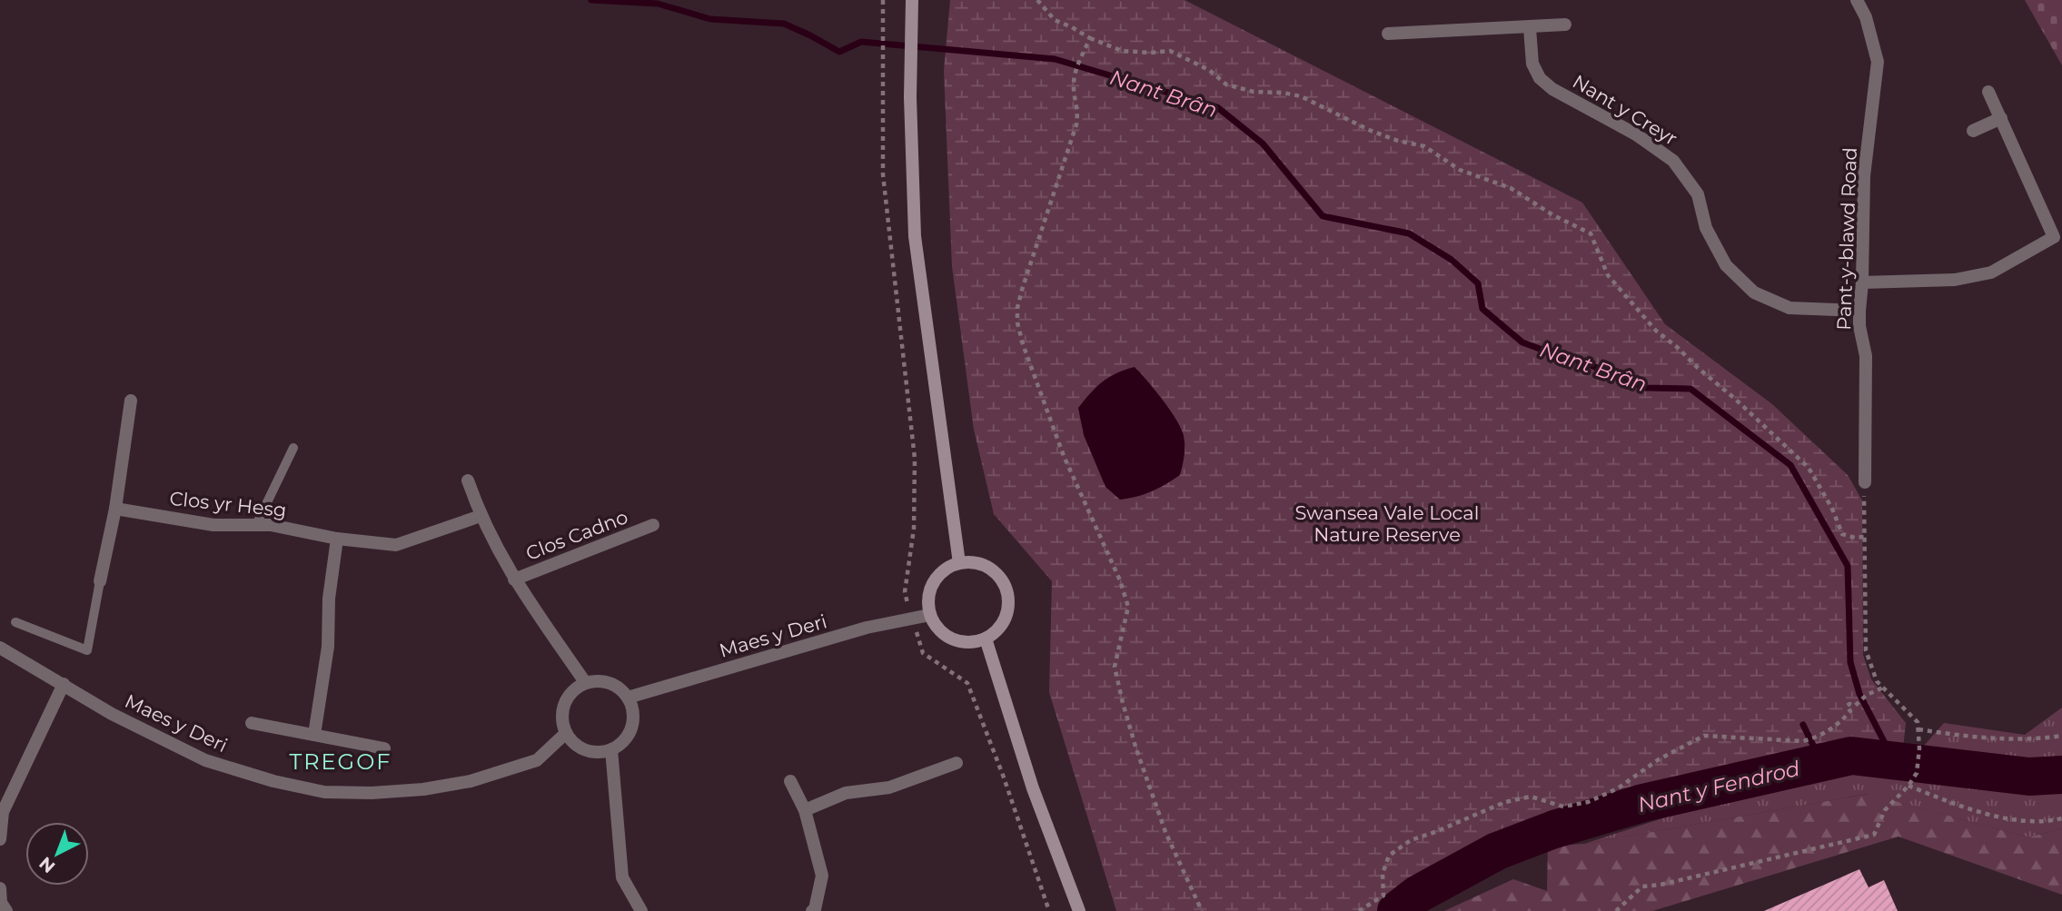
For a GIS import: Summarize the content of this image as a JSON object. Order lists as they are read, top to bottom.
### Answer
{
  "streets": {
    "street": [
      "Nant y Creyr",
      "Pant-y-blawd Road",
      "Clos yr Hesg",
      "Clos Cadno",
      "Maes y Deri"
    ]
  },
  "crossings": [
    ["Nant y Creyr", "Pant-y-blawd Road"]
  ],
  "districts": ["TREGOF"],
  "water": ["Nant Brân", "Nant y Fendrod"],
  "parks": ["Swansea Vale Local Nature Reserve"],
  "north": "bottom left"
}
